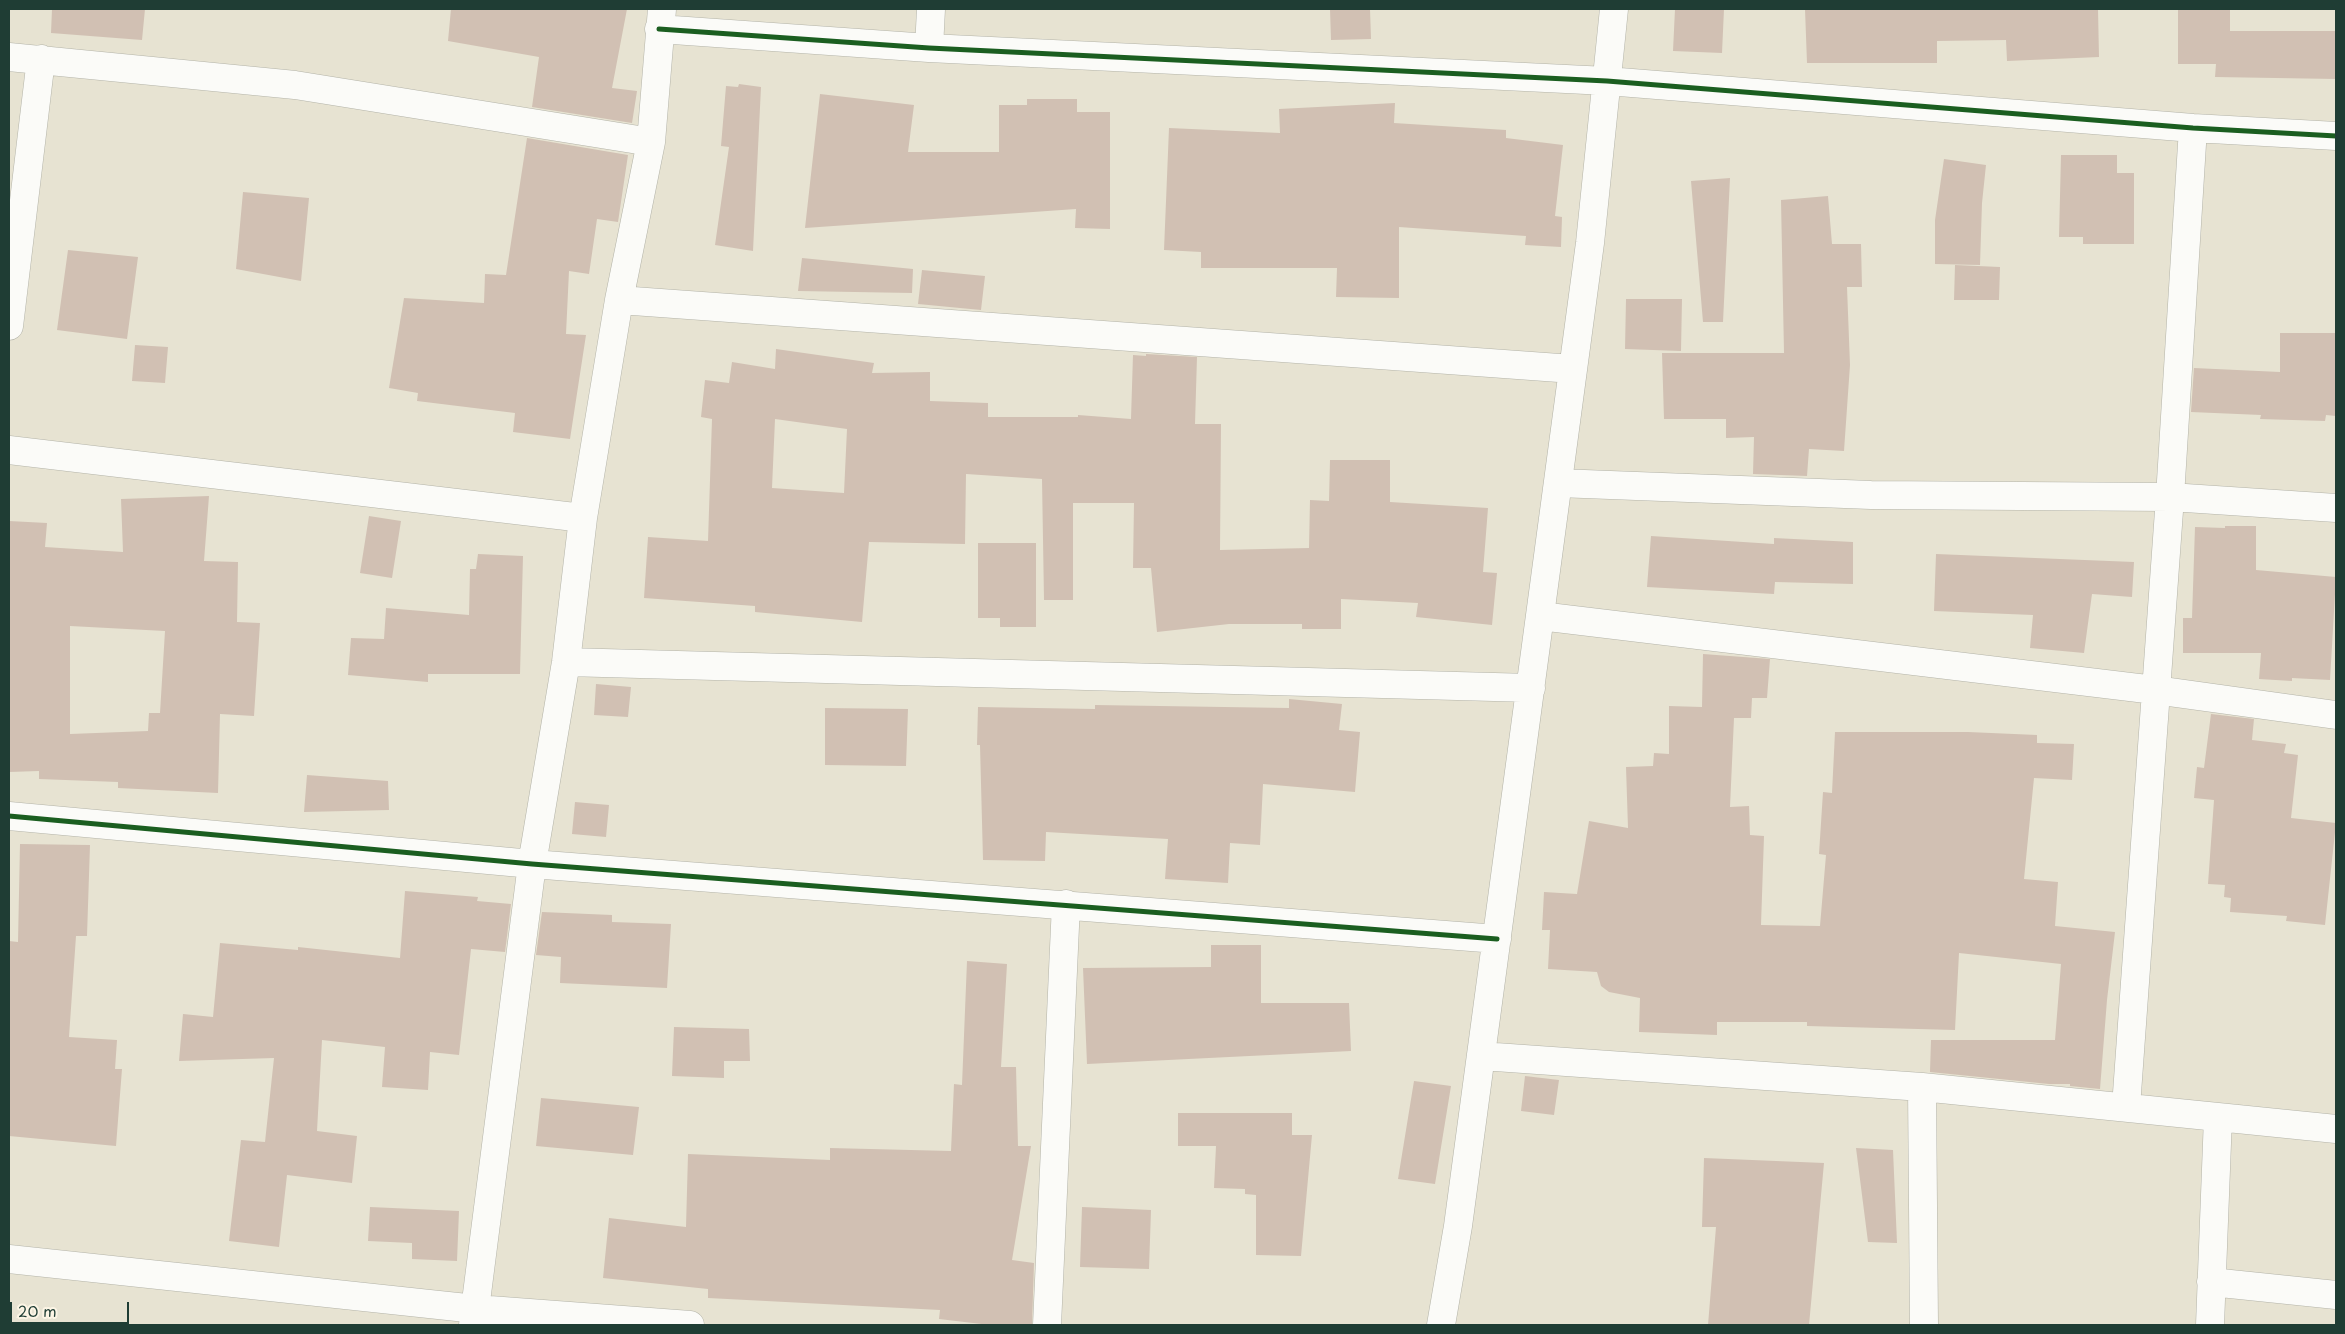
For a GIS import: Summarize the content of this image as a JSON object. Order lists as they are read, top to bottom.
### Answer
{
  "scale_bar": "20 m"
}
